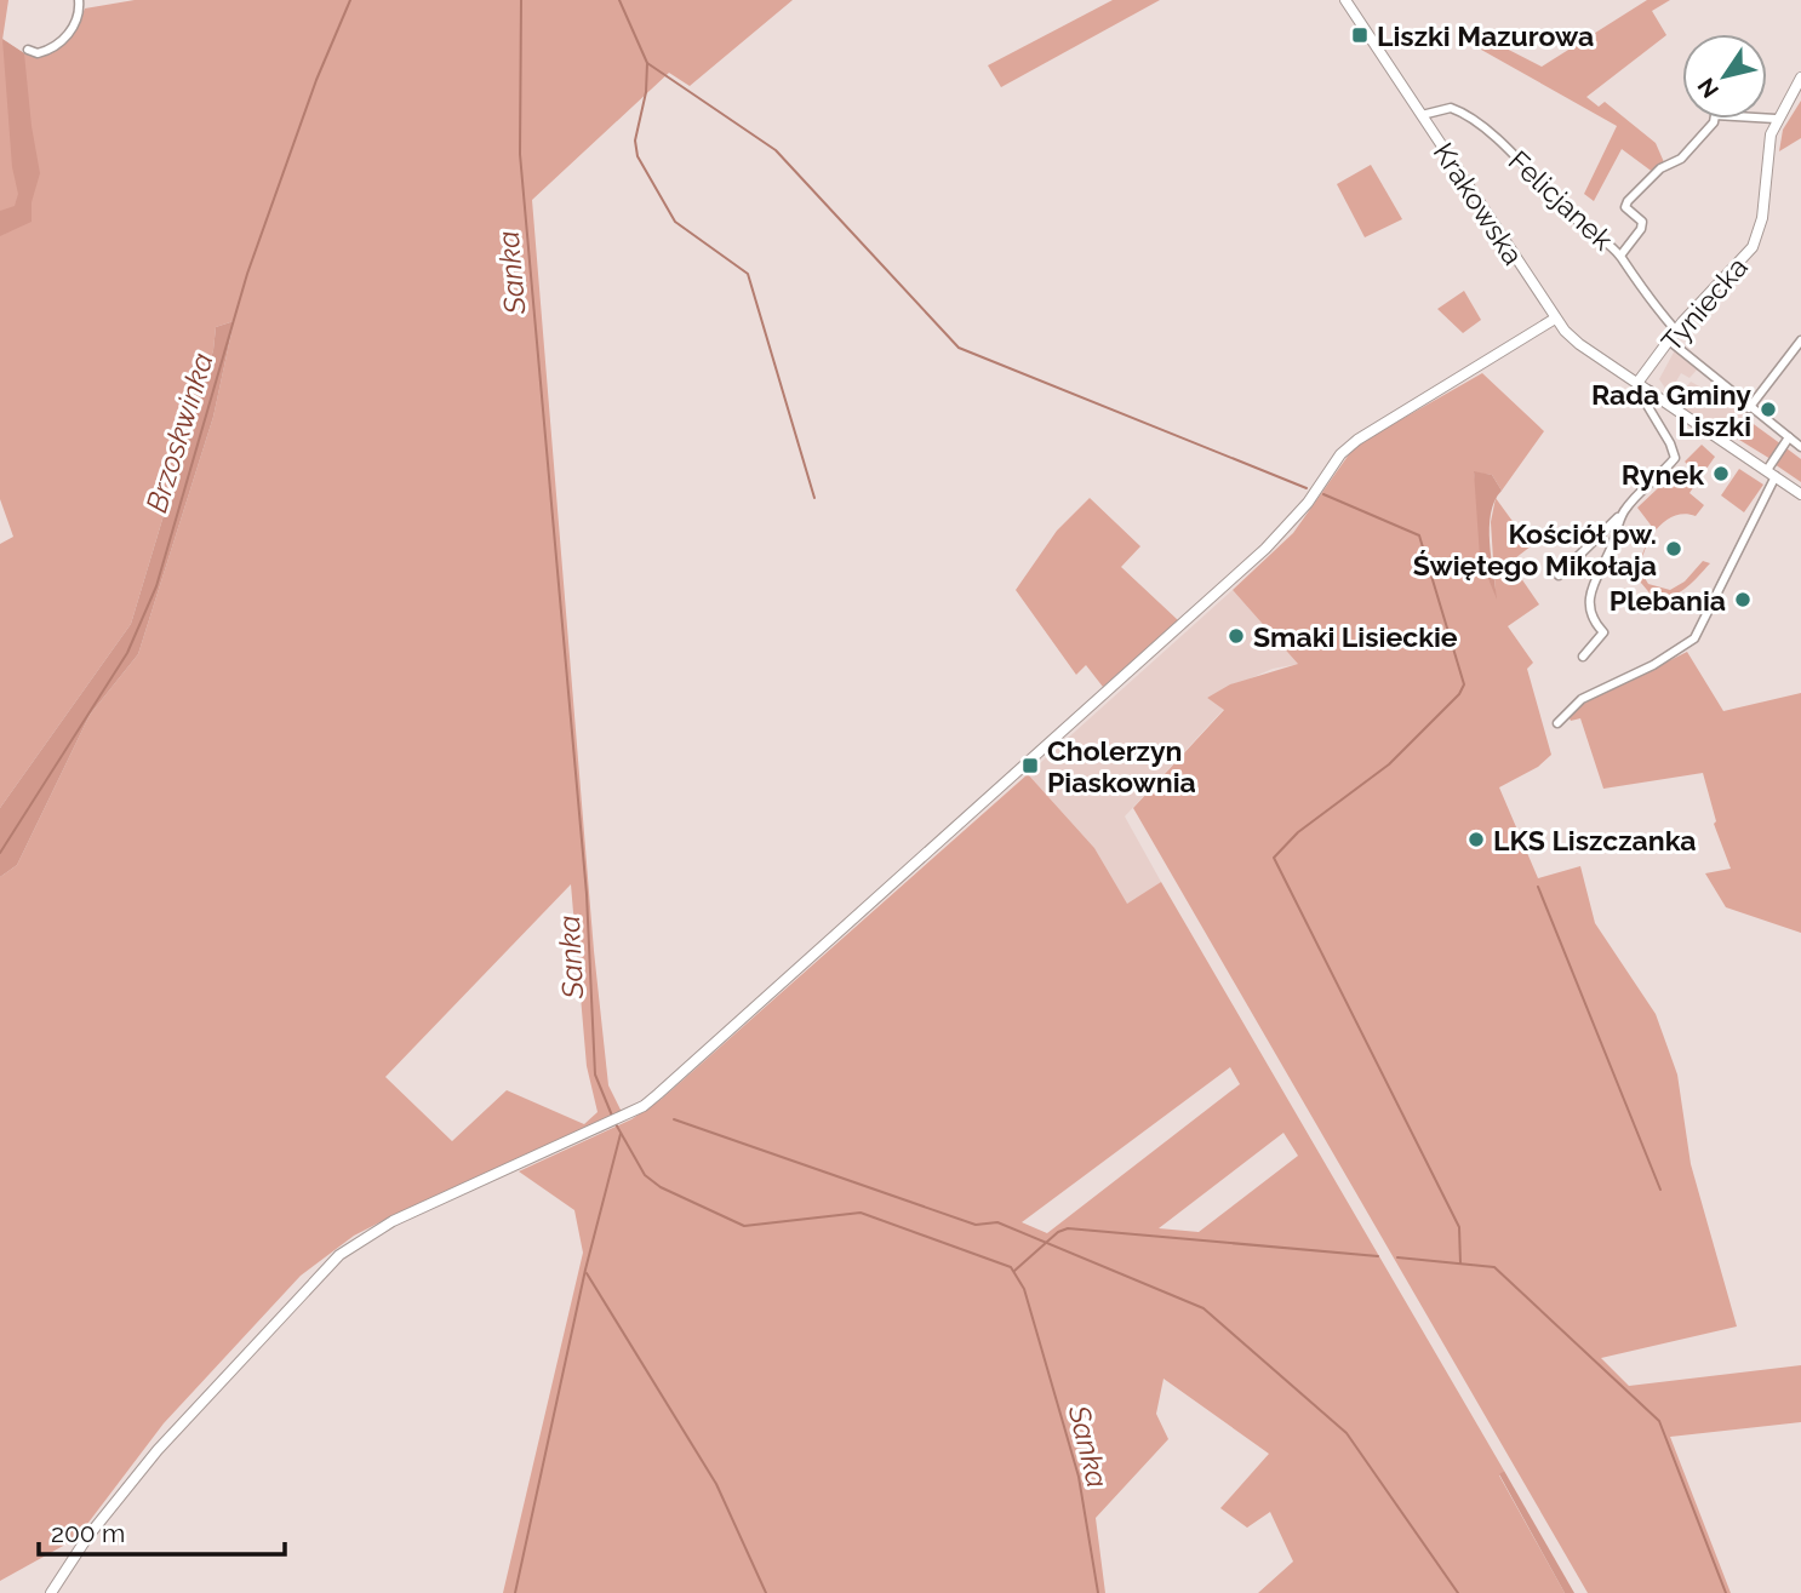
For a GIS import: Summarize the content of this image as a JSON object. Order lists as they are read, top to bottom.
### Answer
{
  "streets": {
    "street": ["Felicjanek", "Krakowska", "Tyniecka"]
  },
  "crossings": [
    ["Felicjanek", "Krakowska"],
    ["Felicjanek", "Tyniecka"],
    ["Krakowska", "Tyniecka"]
  ],
  "water": ["Sanka", "Brzoskwinka"],
  "places": {
    "transit": ["Liszki Mazurowa", "Cholerzyn Piaskownia"],
    "other": [
      "Rada Gminy Liszki",
      "Rynek",
      "Kościół pw. Świętego Mikołaja",
      "Plebania",
      "Smaki Lisieckie",
      "LKS Liszczanka"
    ]
  },
  "scale_bar": "200 m",
  "north": "bottom left"
}
